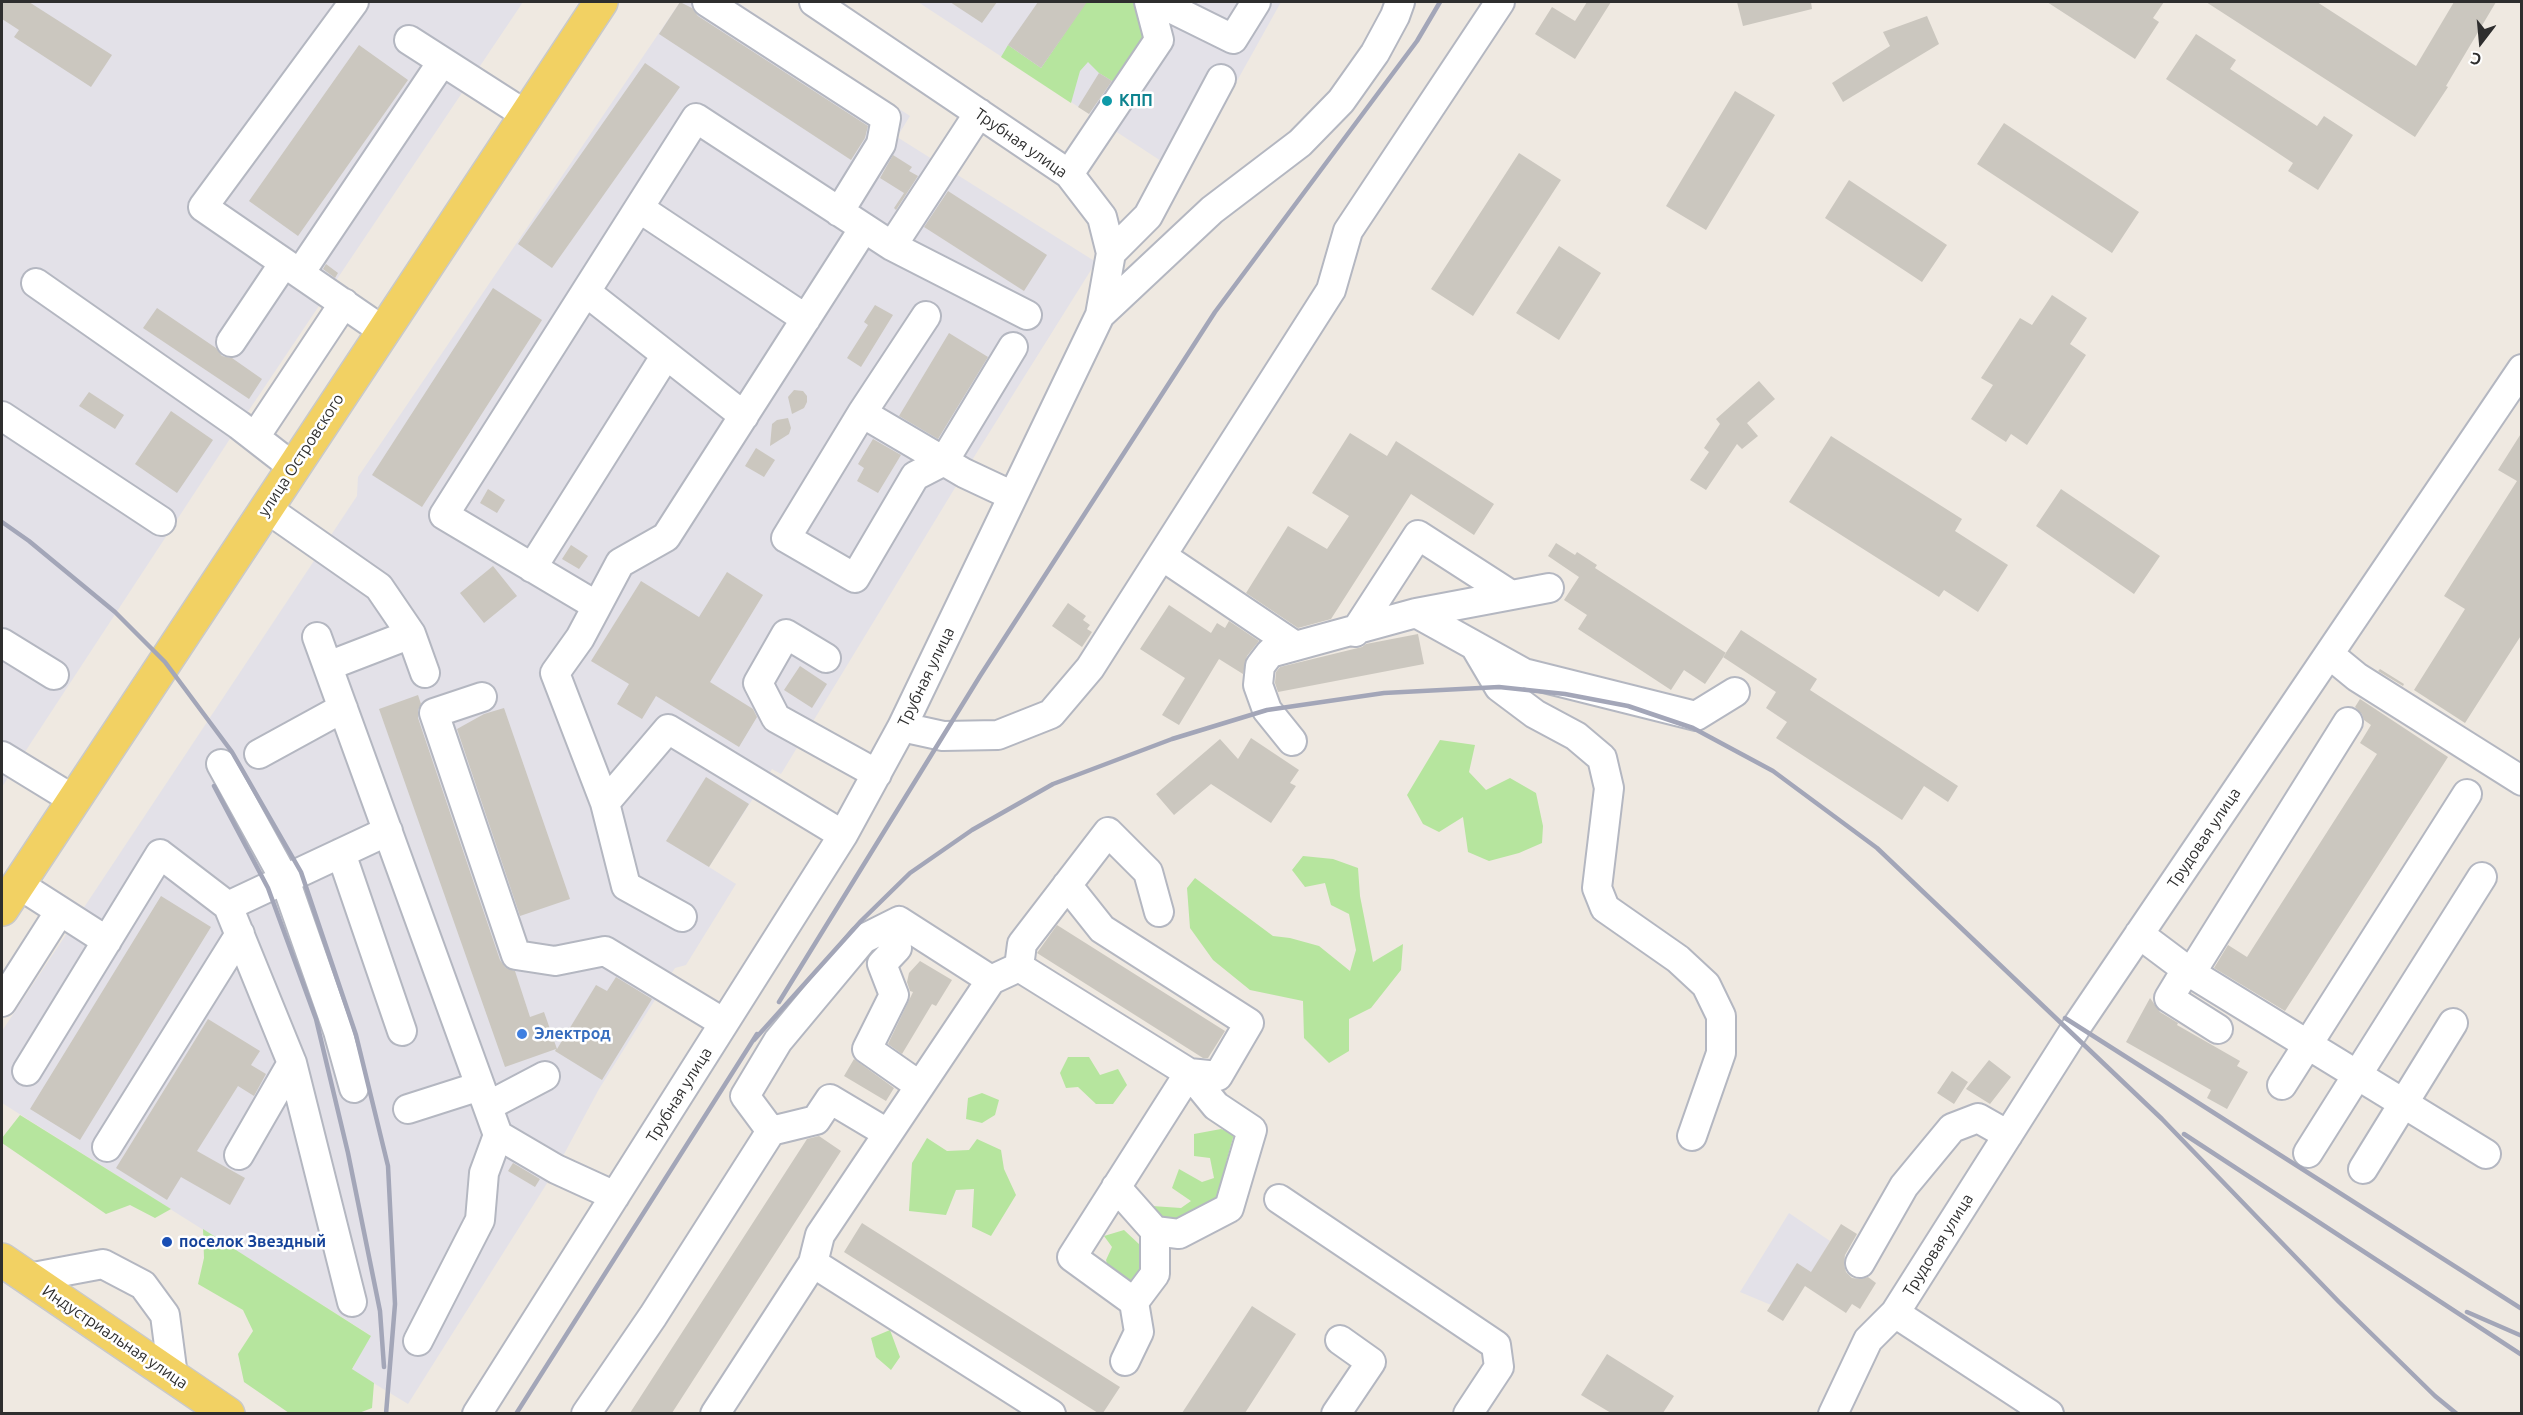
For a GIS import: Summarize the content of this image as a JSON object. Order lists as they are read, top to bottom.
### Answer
{
  "streets": {
    "main road": ["улица Островского", "Индустриальная улица"],
    "street": ["Трубная улица", "Трудовая улица"]
  },
  "places": ["КПП", "Электрод", "поселок Звездный"],
  "north": "bottom"
}
